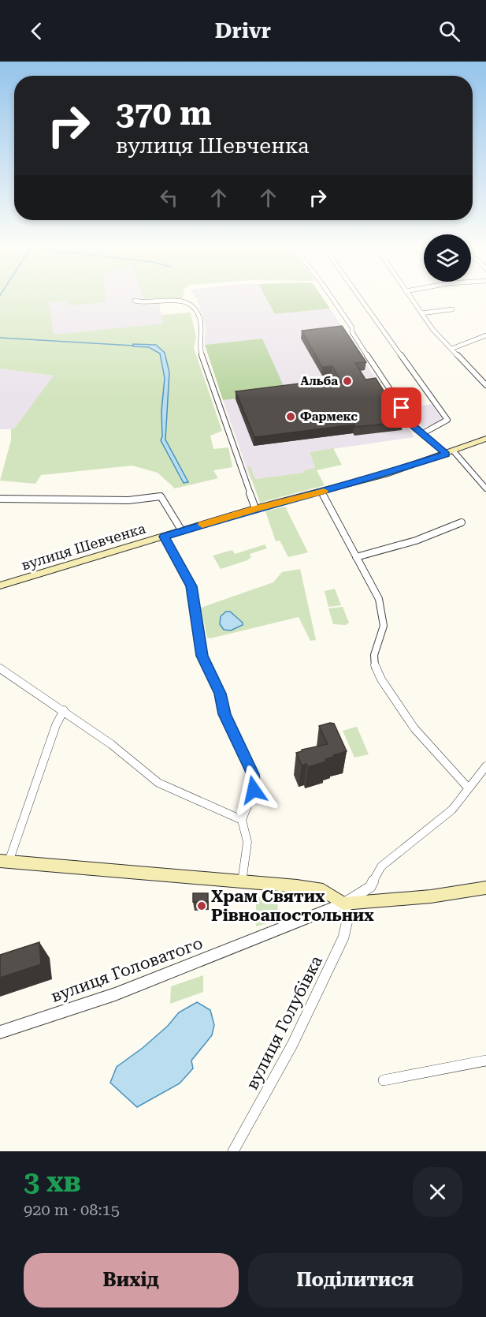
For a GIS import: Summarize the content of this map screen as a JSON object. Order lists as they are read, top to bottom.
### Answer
{
  "streets": {
    "main road": ["вулиця Шевченка", "вулиця Головатого"],
    "street": ["вулиця Голубівка"]
  },
  "crossings": [
    ["вулиця Головатого", "вулиця Голубівка"]
  ],
  "places": ["Альба", "Фармекс", "Храм Святих Рівноапостольних"],
  "page": {
    "header": "Drivr",
    "turn": ["370 m", "вулиця Шевченка"],
    "heading": ["3 хв", "920 m · 08:15"],
    "buttons": ["Вихід", "Поділитися"]
  }
}
